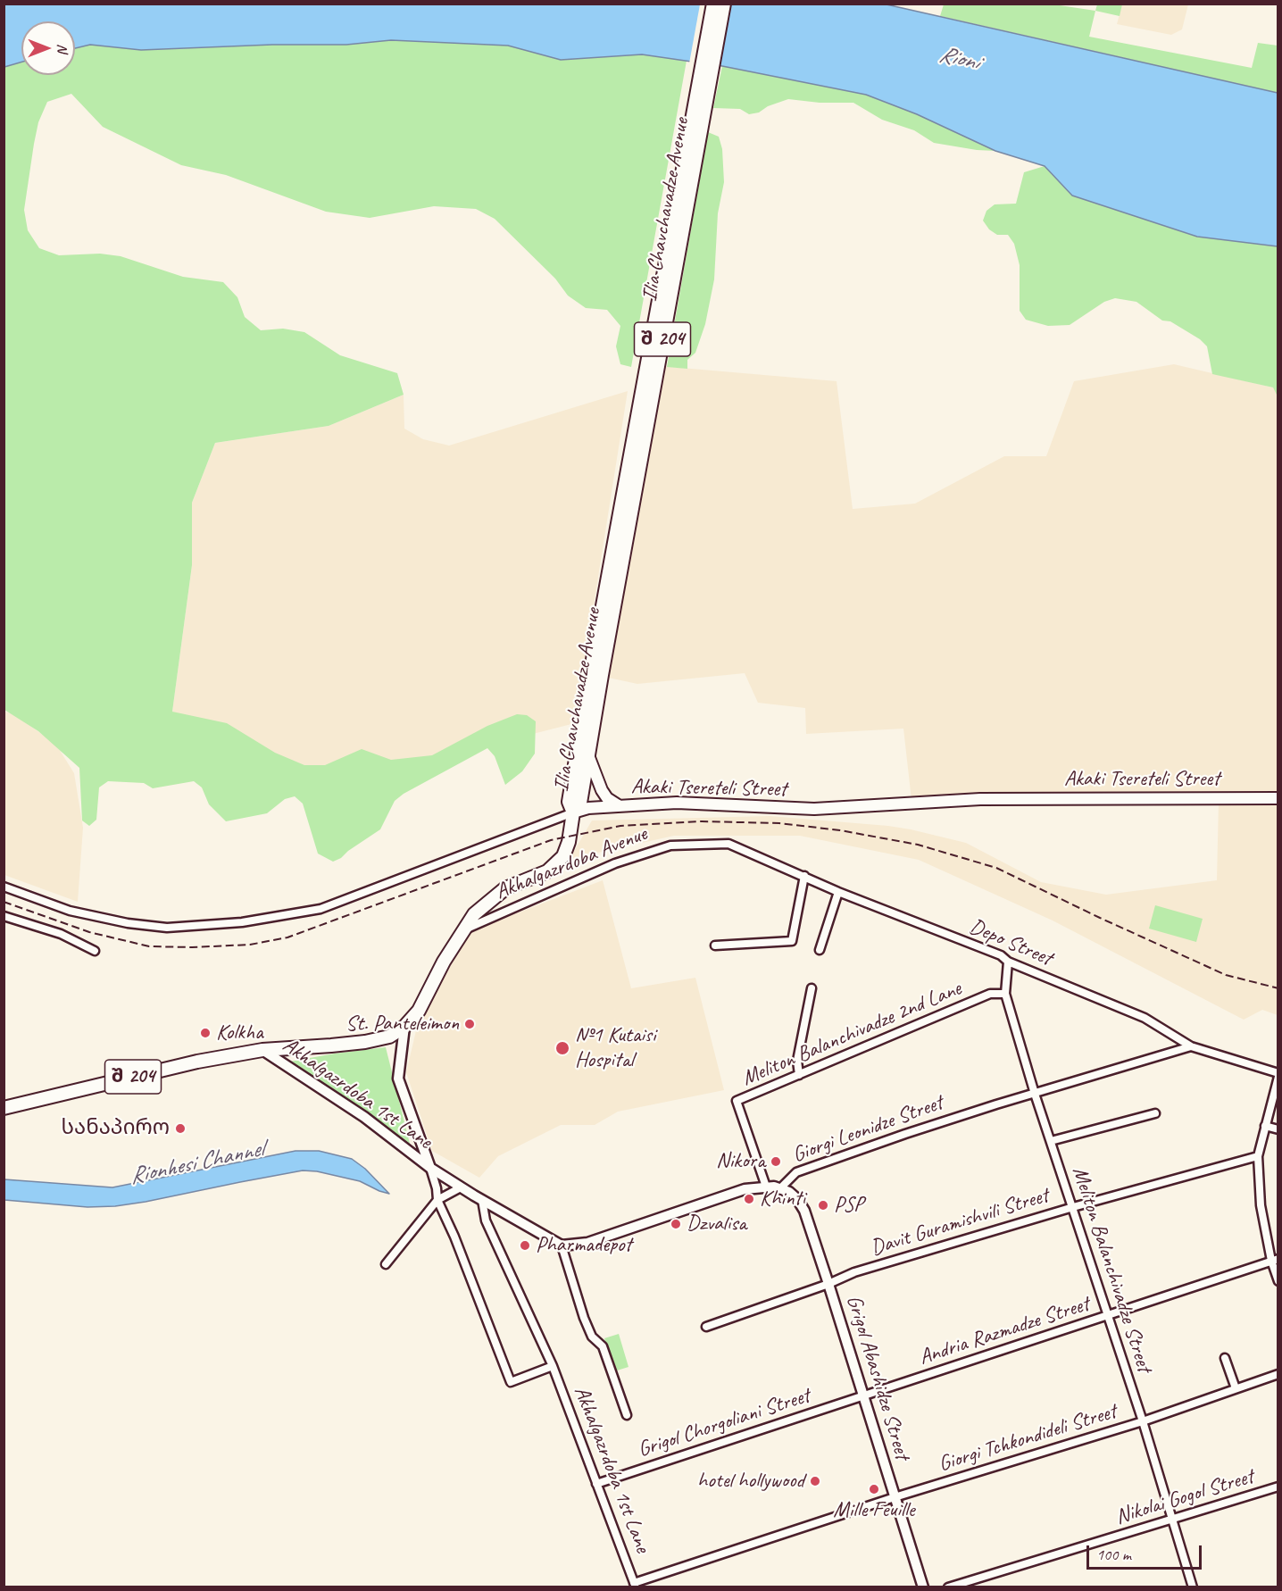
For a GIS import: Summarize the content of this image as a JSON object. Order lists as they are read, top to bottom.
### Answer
{
  "streets": {
    "main road": [
      "Ilia Chavchavadze Avenue",
      "შ 204",
      "Akaki Tsereteli Street",
      "Akhalgazrdoba Avenue"
    ],
    "street": [
      "Depo Street",
      "Meliton Balanchivadze 2nd Lane",
      "Akhalgazrdoba 1st Lane",
      "Giorgi Leonidze Street",
      "Davit Guramishvili Street",
      "Meliton Balanchivadze Street",
      "Andria Razmadze Street",
      "Grigol Abashidze Street",
      "Grigol Chorgoliani Street",
      "Giorgi Tchkondideli Street",
      "Nikolai Gogol Street"
    ]
  },
  "crossings": [
    ["Ilia Chavchavadze Avenue", "Akaki Tsereteli Street"],
    ["Ilia Chavchavadze Avenue", "Akhalgazrdoba Avenue"],
    ["Akaki Tsereteli Street", "Akhalgazrdoba Avenue"],
    ["Akhalgazrdoba Avenue", "Depo Street"],
    ["Akhalgazrdoba Avenue", "Akhalgazrdoba 1st Lane"],
    ["Depo Street", "Giorgi Leonidze Street"],
    ["Depo Street", "Meliton Balanchivadze Street"],
    ["Meliton Balanchivadze 2nd Lane", "Giorgi Leonidze Street"],
    ["Meliton Balanchivadze 2nd Lane", "Meliton Balanchivadze Street"],
    ["Akhalgazrdoba 1st Lane", "Giorgi Leonidze Street"],
    ["Akhalgazrdoba 1st Lane", "Grigol Chorgoliani Street"],
    ["Akhalgazrdoba 1st Lane", "Giorgi Tchkondideli Street"],
    ["Giorgi Leonidze Street", "Meliton Balanchivadze Street"],
    ["Giorgi Leonidze Street", "Grigol Abashidze Street"],
    ["Davit Guramishvili Street", "Meliton Balanchivadze Street"],
    ["Davit Guramishvili Street", "Grigol Abashidze Street"],
    ["Meliton Balanchivadze Street", "Andria Razmadze Street"],
    ["Meliton Balanchivadze Street", "Giorgi Tchkondideli Street"],
    ["Meliton Balanchivadze Street", "Nikolai Gogol Street"],
    ["Andria Razmadze Street", "Grigol Abashidze Street"],
    ["Andria Razmadze Street", "Grigol Chorgoliani Street"],
    ["Grigol Abashidze Street", "Grigol Chorgoliani Street"],
    ["Grigol Abashidze Street", "Giorgi Tchkondideli Street"]
  ],
  "water": ["Rioni", "Rionhesi Channel"],
  "places": [
    "St. Panteleimon",
    "Kolkha",
    "№1 Kutaisi Hospital",
    "სანაპირო",
    "Nikora",
    "Khinti",
    "PSP",
    "Dzvalisa",
    "Pharmadepot",
    "hotel hollywood",
    "Mille Feuille"
  ],
  "scale_bar": "100 m",
  "north": "right"
}
